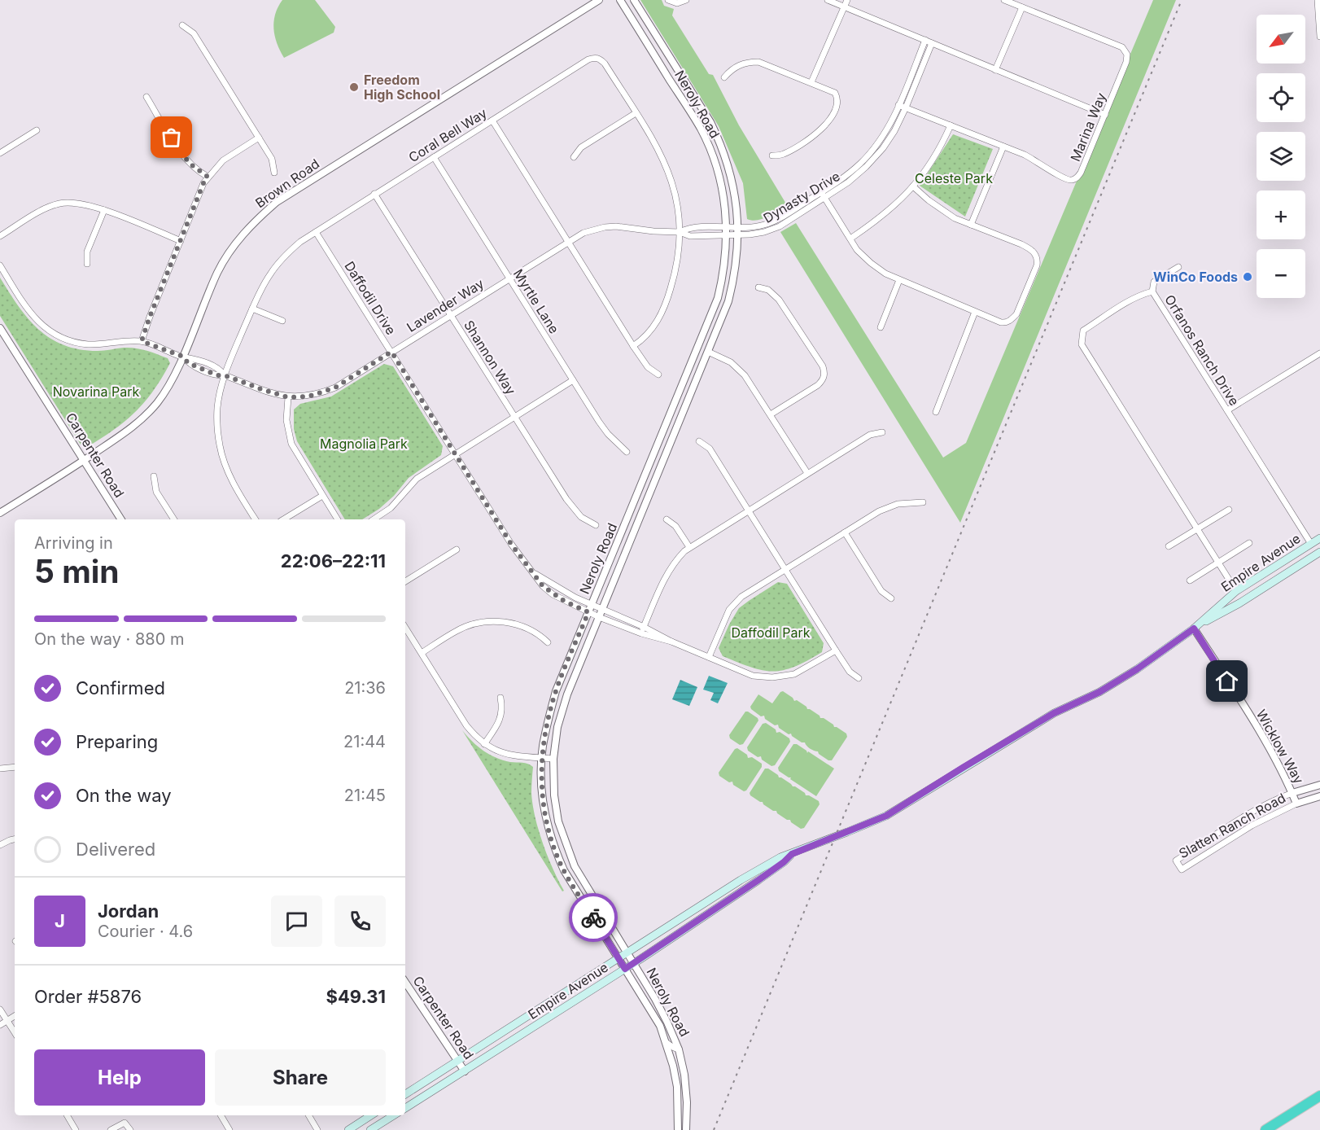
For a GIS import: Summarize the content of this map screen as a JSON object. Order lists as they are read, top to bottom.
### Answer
{
  "streets": {
    "main road": ["Empire Avenue"],
    "street": [
      "Neroly Road",
      "Marina Way",
      "Coral Bell Way",
      "Brown Road",
      "Dynasty Drive",
      "Daffodil Drive",
      "Myrtle Lane",
      "Lavender Way",
      "Orfanos Ranch Drive",
      "Shannon Way",
      "Carpenter Road",
      "Wicklow Way",
      "Slatten Ranch Road"
    ]
  },
  "crossings": [
    ["Neroly Road", "Dynasty Drive"],
    ["Neroly Road", "Daffodil Drive"],
    ["Neroly Road", "Empire Avenue"],
    ["Marina Way", "Dynasty Drive"],
    ["Coral Bell Way", "Dynasty Drive"],
    ["Coral Bell Way", "Daffodil Drive"],
    ["Coral Bell Way", "Myrtle Lane"],
    ["Coral Bell Way", "Lavender Way"],
    ["Coral Bell Way", "Shannon Way"],
    ["Brown Road", "Lavender Way"],
    ["Brown Road", "Carpenter Road"],
    ["Dynasty Drive", "Lavender Way"],
    ["Daffodil Drive", "Lavender Way"],
    ["Myrtle Lane", "Lavender Way"],
    ["Lavender Way", "Shannon Way"],
    ["Orfanos Ranch Drive", "Empire Avenue"],
    ["Carpenter Road", "Empire Avenue"],
    ["Empire Avenue", "Wicklow Way"],
    ["Wicklow Way", "Slatten Ranch Road"]
  ],
  "parks": [
    "Celeste Park",
    "Novarina Park",
    "Magnolia Park",
    "Daffodil Park"
  ],
  "places": ["Freedom High School", "WinCo Foods"],
  "north": "bottom left",
  "page": {
    "map_buttons": ["+", "−"],
    "heading": ["5 min", "Arriving in", "22:06–22:11"],
    "panel": [
      "Jordan",
      "Courier · 4.6",
      "Order #5876",
      "$49.31"
    ],
    "bar": "On the way · 880 m",
    "list": [
      ["Confirmed", "21:36"],
      ["Preparing", "21:44"],
      ["On the way", "21:45"],
      "Delivered"
    ],
    "round": "J",
    "buttons": ["Help", "Share"]
  }
}
